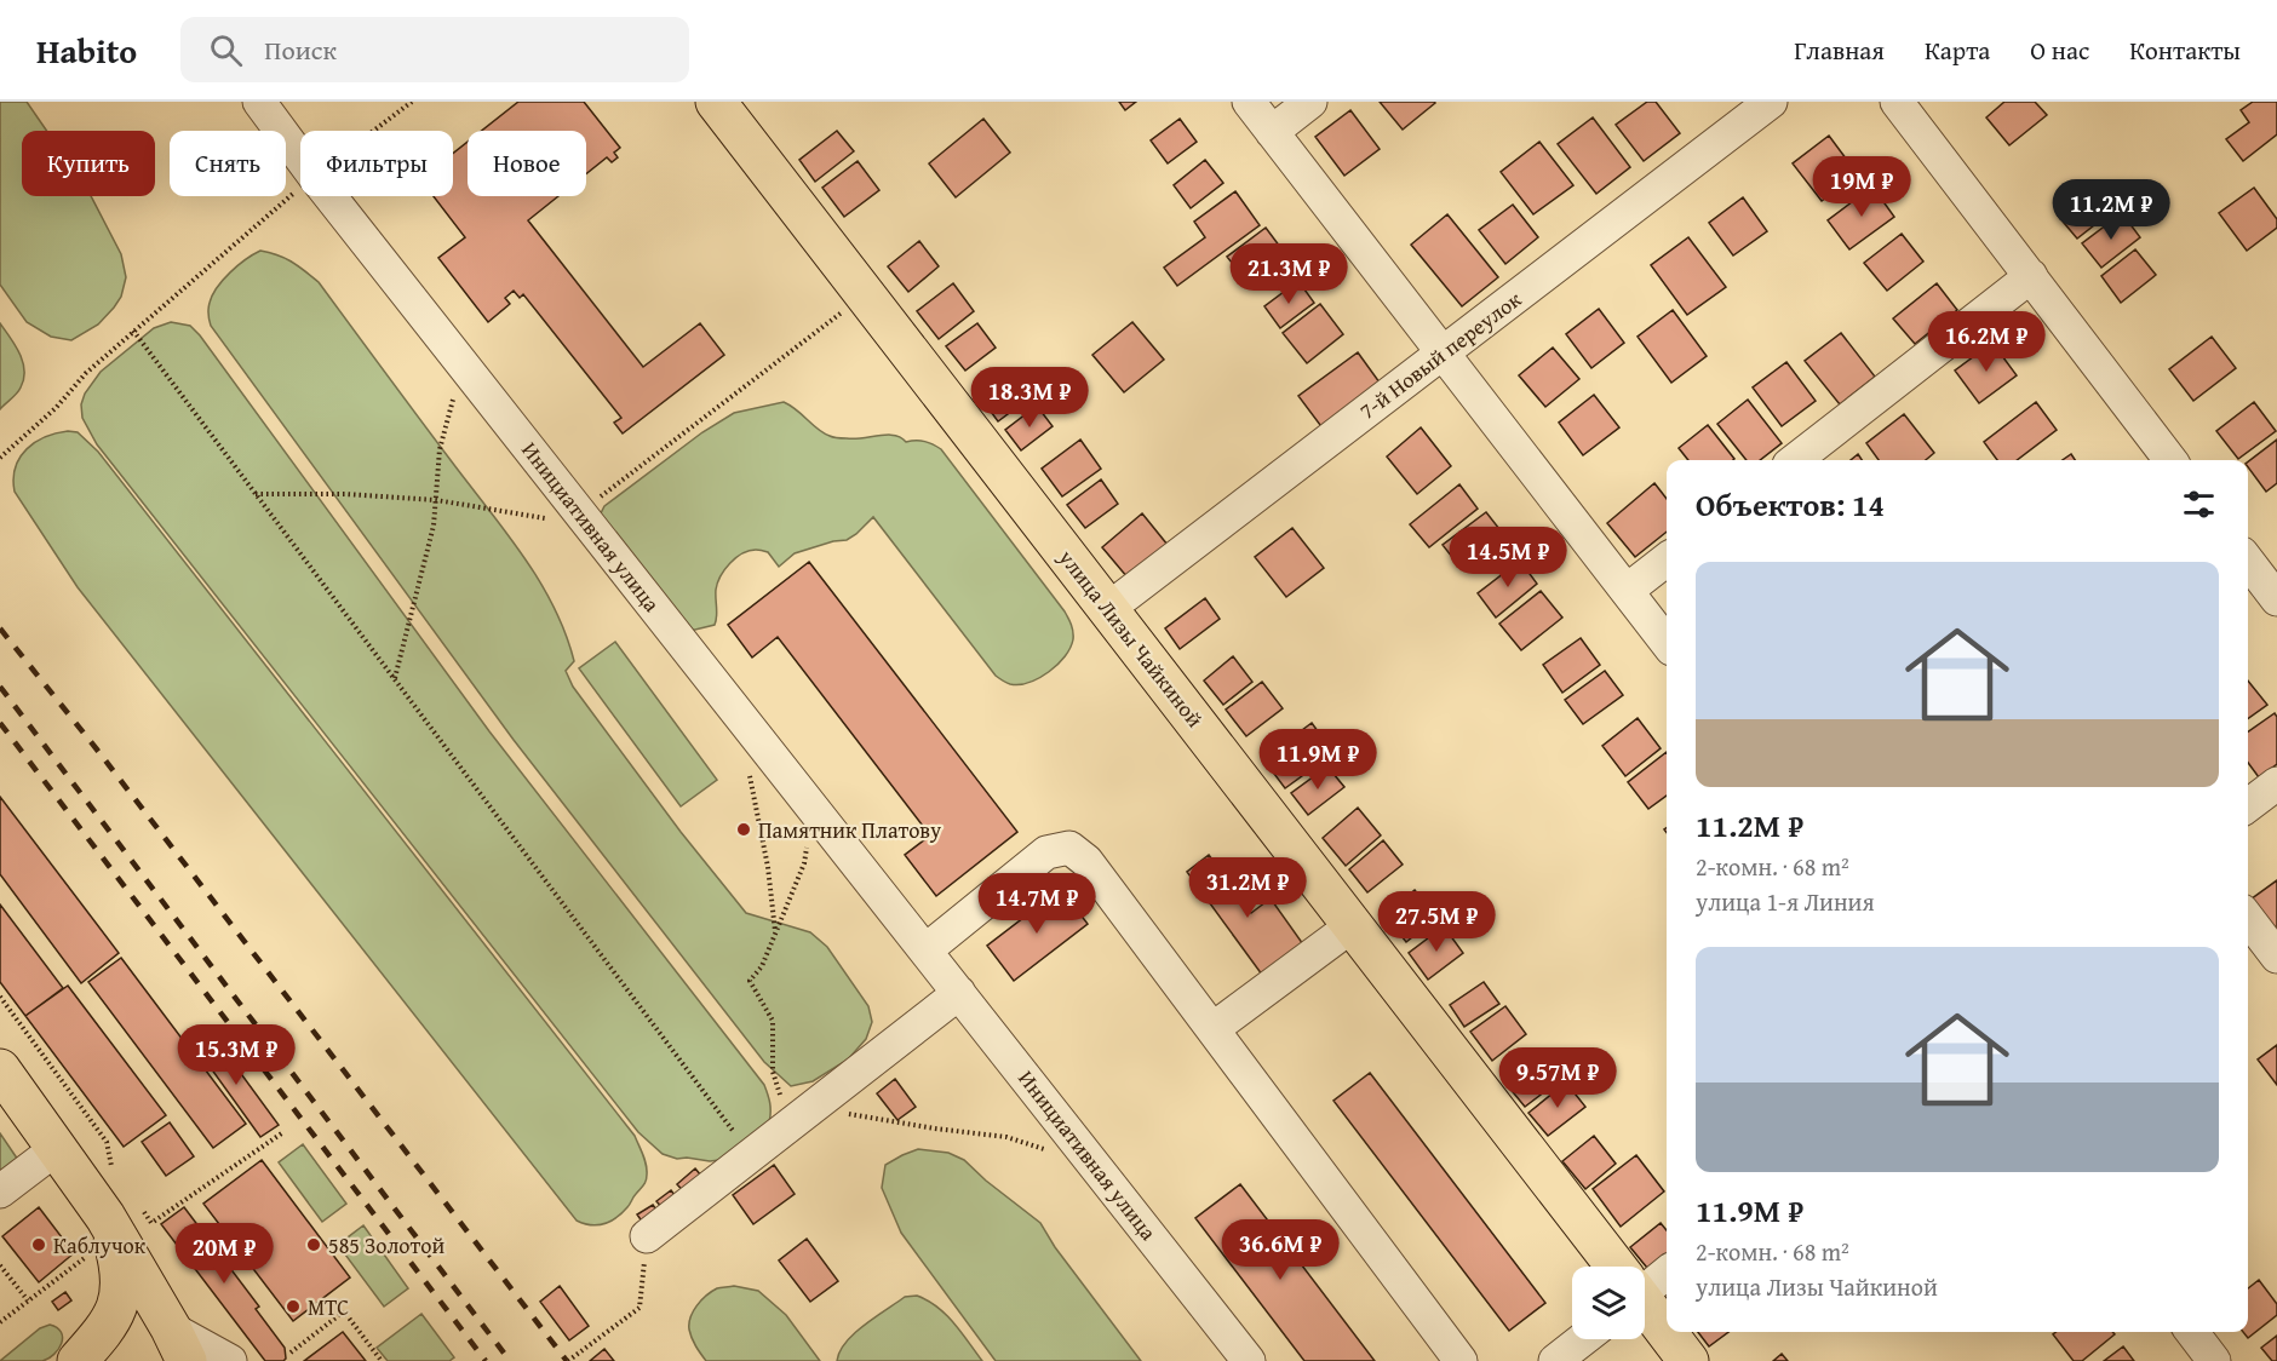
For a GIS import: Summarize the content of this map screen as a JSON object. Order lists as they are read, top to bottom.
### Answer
{
  "streets": {
    "main road": ["улица Лизы Чайкиной"],
    "street": ["7-й Новый переулок", "Инициативная улица"]
  },
  "crossings": [
    ["7-й Новый переулок", "улица Лизы Чайкиной"]
  ],
  "places": [
    "Памятник Платову",
    "Каблучок",
    "585 Золотой",
    "МТС"
  ],
  "page": {
    "header": "Habito",
    "search": "Поиск",
    "nav": [
      "Главная",
      "Карта",
      "О нас",
      "Контакты"
    ],
    "chip": [
      "Купить",
      "Снять",
      "Фильтры",
      "Новое"
    ],
    "price": [
      "19M ₽",
      "11.2M ₽",
      "21.3M ₽",
      "16.2M ₽",
      "18.3M ₽",
      "14.5M ₽",
      "11.9M ₽",
      "31.2M ₽",
      "14.7M ₽",
      "27.5M ₽",
      "15.3M ₽",
      "9.57M ₽",
      "36.6M ₽",
      "20M ₽"
    ],
    "heading": "Объектов: 14",
    "list": [
      {
        "name": "11.2M ₽",
        "note": "2-комн. · 68 m² · улица 1-я Линия"
      },
      {
        "name": "11.9M ₽",
        "note": "2-комн. · 68 m² · улица Лизы Чайкиной"
      }
    ]
  }
}
